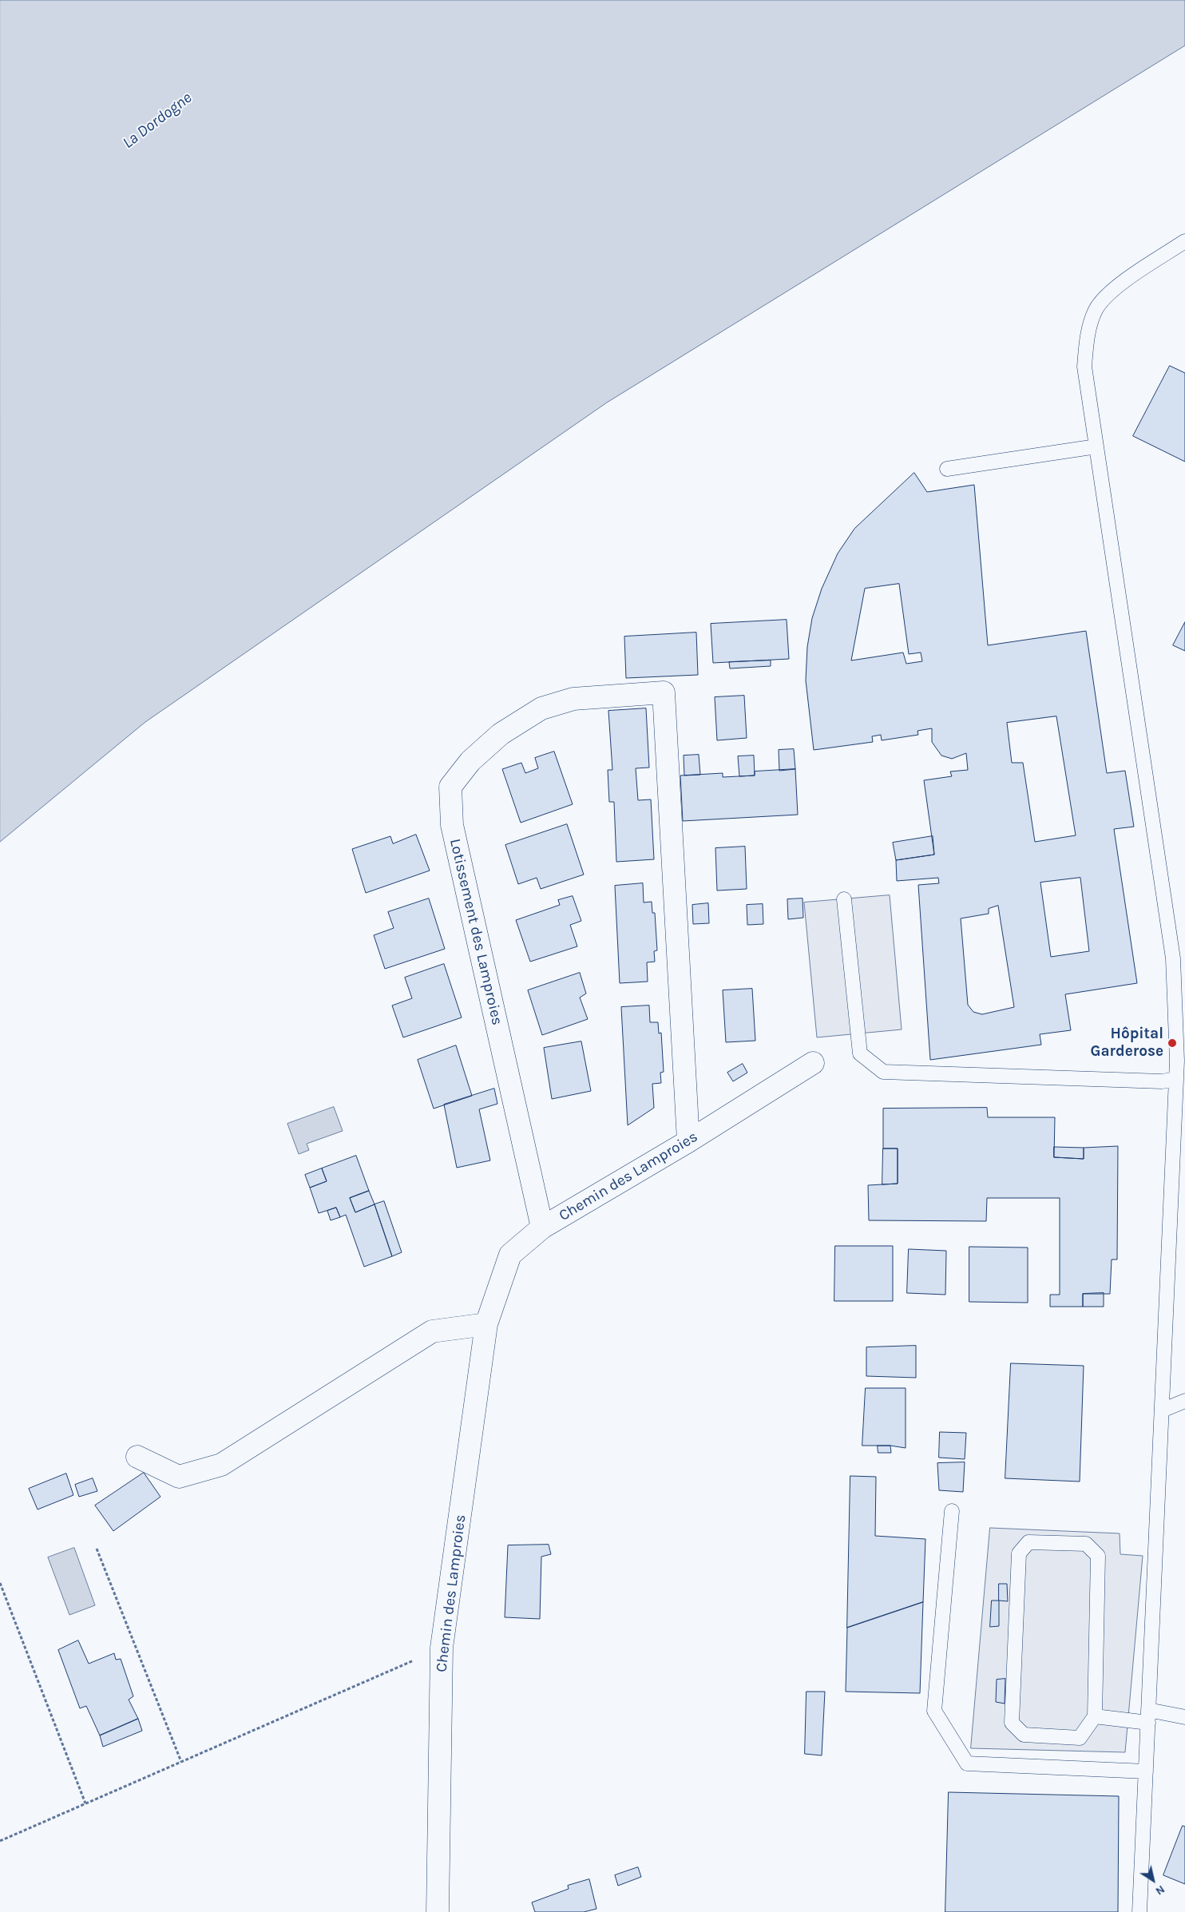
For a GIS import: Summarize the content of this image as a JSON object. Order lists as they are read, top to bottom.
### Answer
{
  "streets": {
    "street": ["Lotissement des Lamproies", "Chemin des Lamproies"]
  },
  "crossings": [
    ["Lotissement des Lamproies", "Chemin des Lamproies"]
  ],
  "water": ["La Dordogne"],
  "places": ["Hôpital Garderose"],
  "north": "bottom right"
}
